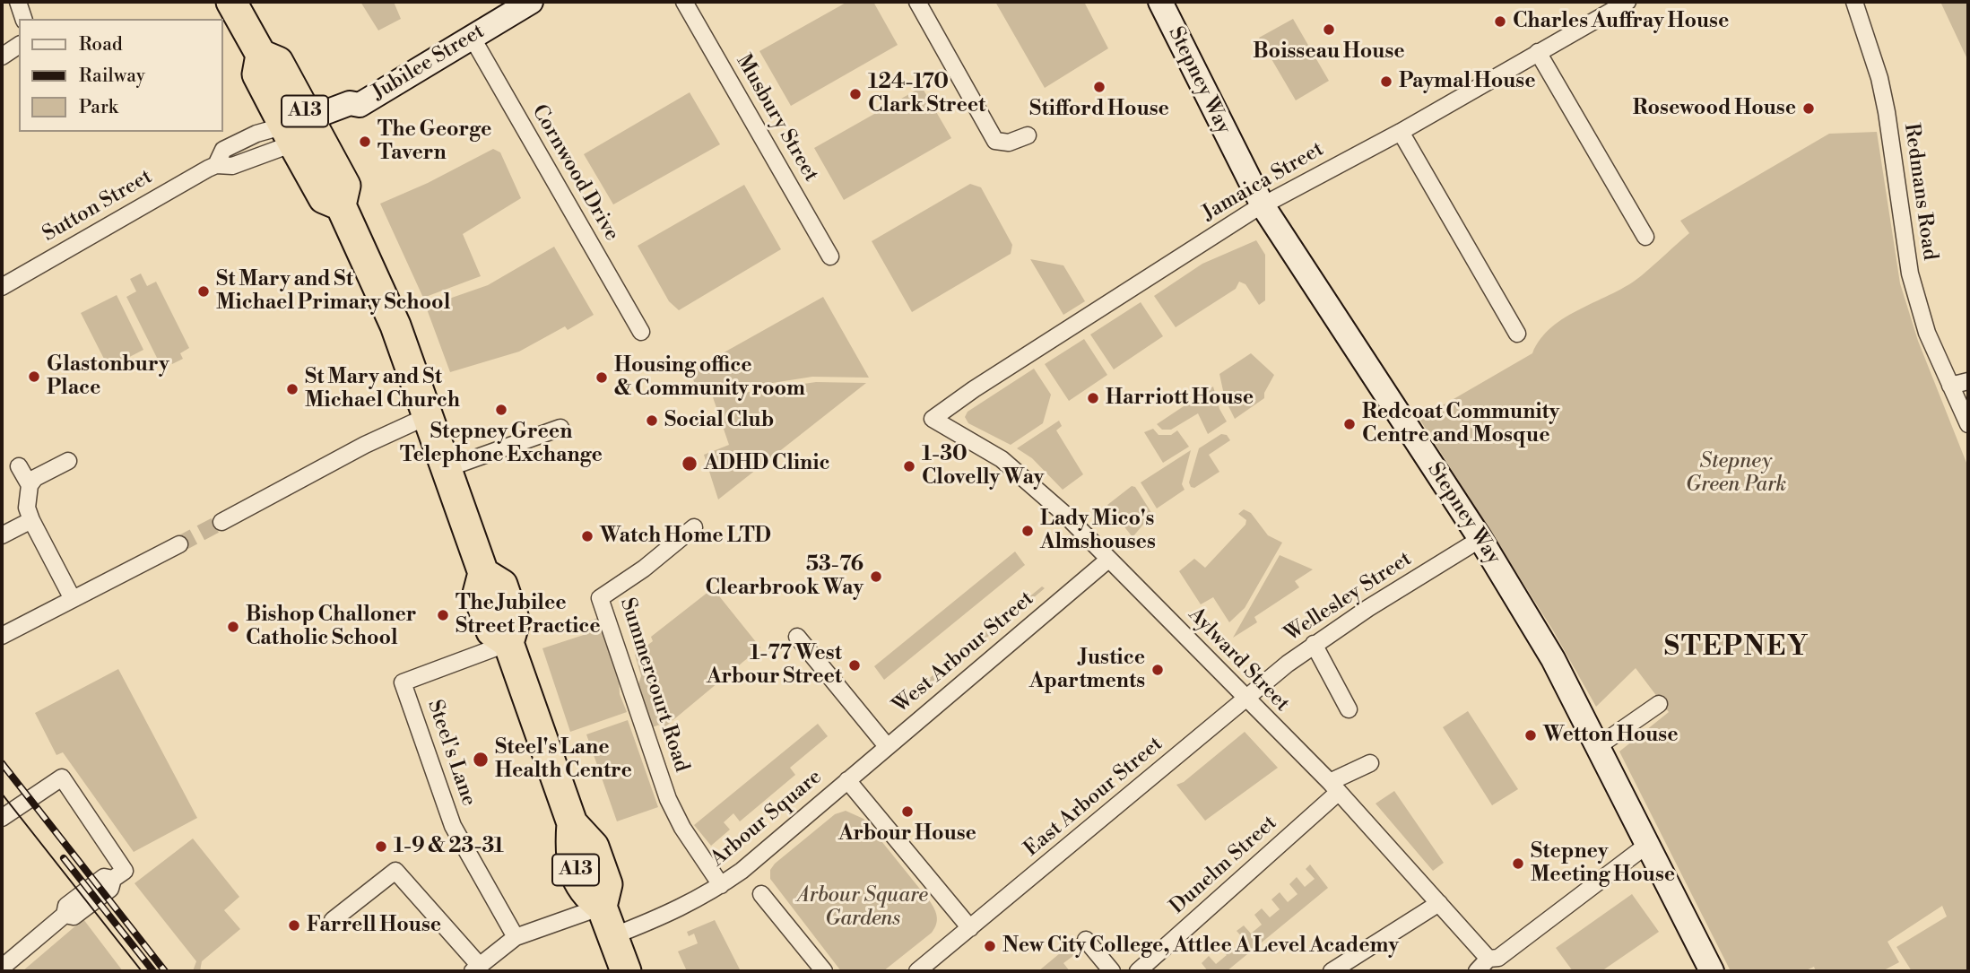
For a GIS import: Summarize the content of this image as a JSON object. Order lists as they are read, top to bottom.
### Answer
{
  "streets": {
    "highway": ["A13"],
    "street": [
      "Jubilee Street",
      "Stepney Way",
      "Musbury Street",
      "Cornwood Drive",
      "Jamaica Street",
      "Redmans Road",
      "Sutton Street",
      "Wellesley Street",
      "West Arbour Street",
      "Aylward Street",
      "Summercourt Road",
      "Steel's Lane",
      "East Arbour Street",
      "Arbour Square",
      "Dunelm Street"
    ]
  },
  "crossings": [
    ["Jubilee Street", "A13"],
    ["Jubilee Street", "Cornwood Drive"],
    ["Jubilee Street", "Sutton Street"],
    ["Stepney Way", "Jamaica Street"],
    ["Stepney Way", "Wellesley Street"],
    ["A13", "Sutton Street"],
    ["A13", "Steel's Lane"],
    ["A13", "Arbour Square"],
    ["Jamaica Street", "Aylward Street"],
    ["Wellesley Street", "Aylward Street"],
    ["Wellesley Street", "East Arbour Street"],
    ["West Arbour Street", "Aylward Street"],
    ["West Arbour Street", "Arbour Square"],
    ["Aylward Street", "East Arbour Street"],
    ["Aylward Street", "Dunelm Street"],
    ["Summercourt Road", "Arbour Square"],
    ["East Arbour Street", "Arbour Square"]
  ],
  "districts": ["STEPNEY"],
  "parks": ["Stepney Green Park", "Arbour Square Gardens"],
  "places": [
    "Charles Auffray House",
    "Boisseau House",
    "Paymal House",
    "Stifford House",
    "124-170 Clark Street",
    "Rosewood House",
    "The George Tavern",
    "St Mary and St Michael Primary School",
    "Glastonbury Place",
    "Housing office & Community room",
    "St Mary and St Michael Church",
    "Harriott House",
    "Stepney Green Telephone Exchange",
    "Social Club",
    "Redcoat Community Centre and Mosque",
    "ADHD Clinic",
    "1-30 Clovelly Way",
    "Lady Mico's Almshouses",
    "Watch Home LTD",
    "53-76 Clearbrook Way",
    "The Jubilee Street Practice",
    "Bishop Challoner Catholic School",
    "1-77 West Arbour Street",
    "Justice Apartments",
    "Wetton House",
    "Steel's Lane Health Centre",
    "Arbour House",
    "1-9 & 23-31",
    "Stepney Meeting House",
    "Farrell House",
    "New City College, Attlee A Level Academy"
  ],
  "legend": ["Road", "Railway", "Park"]
}
